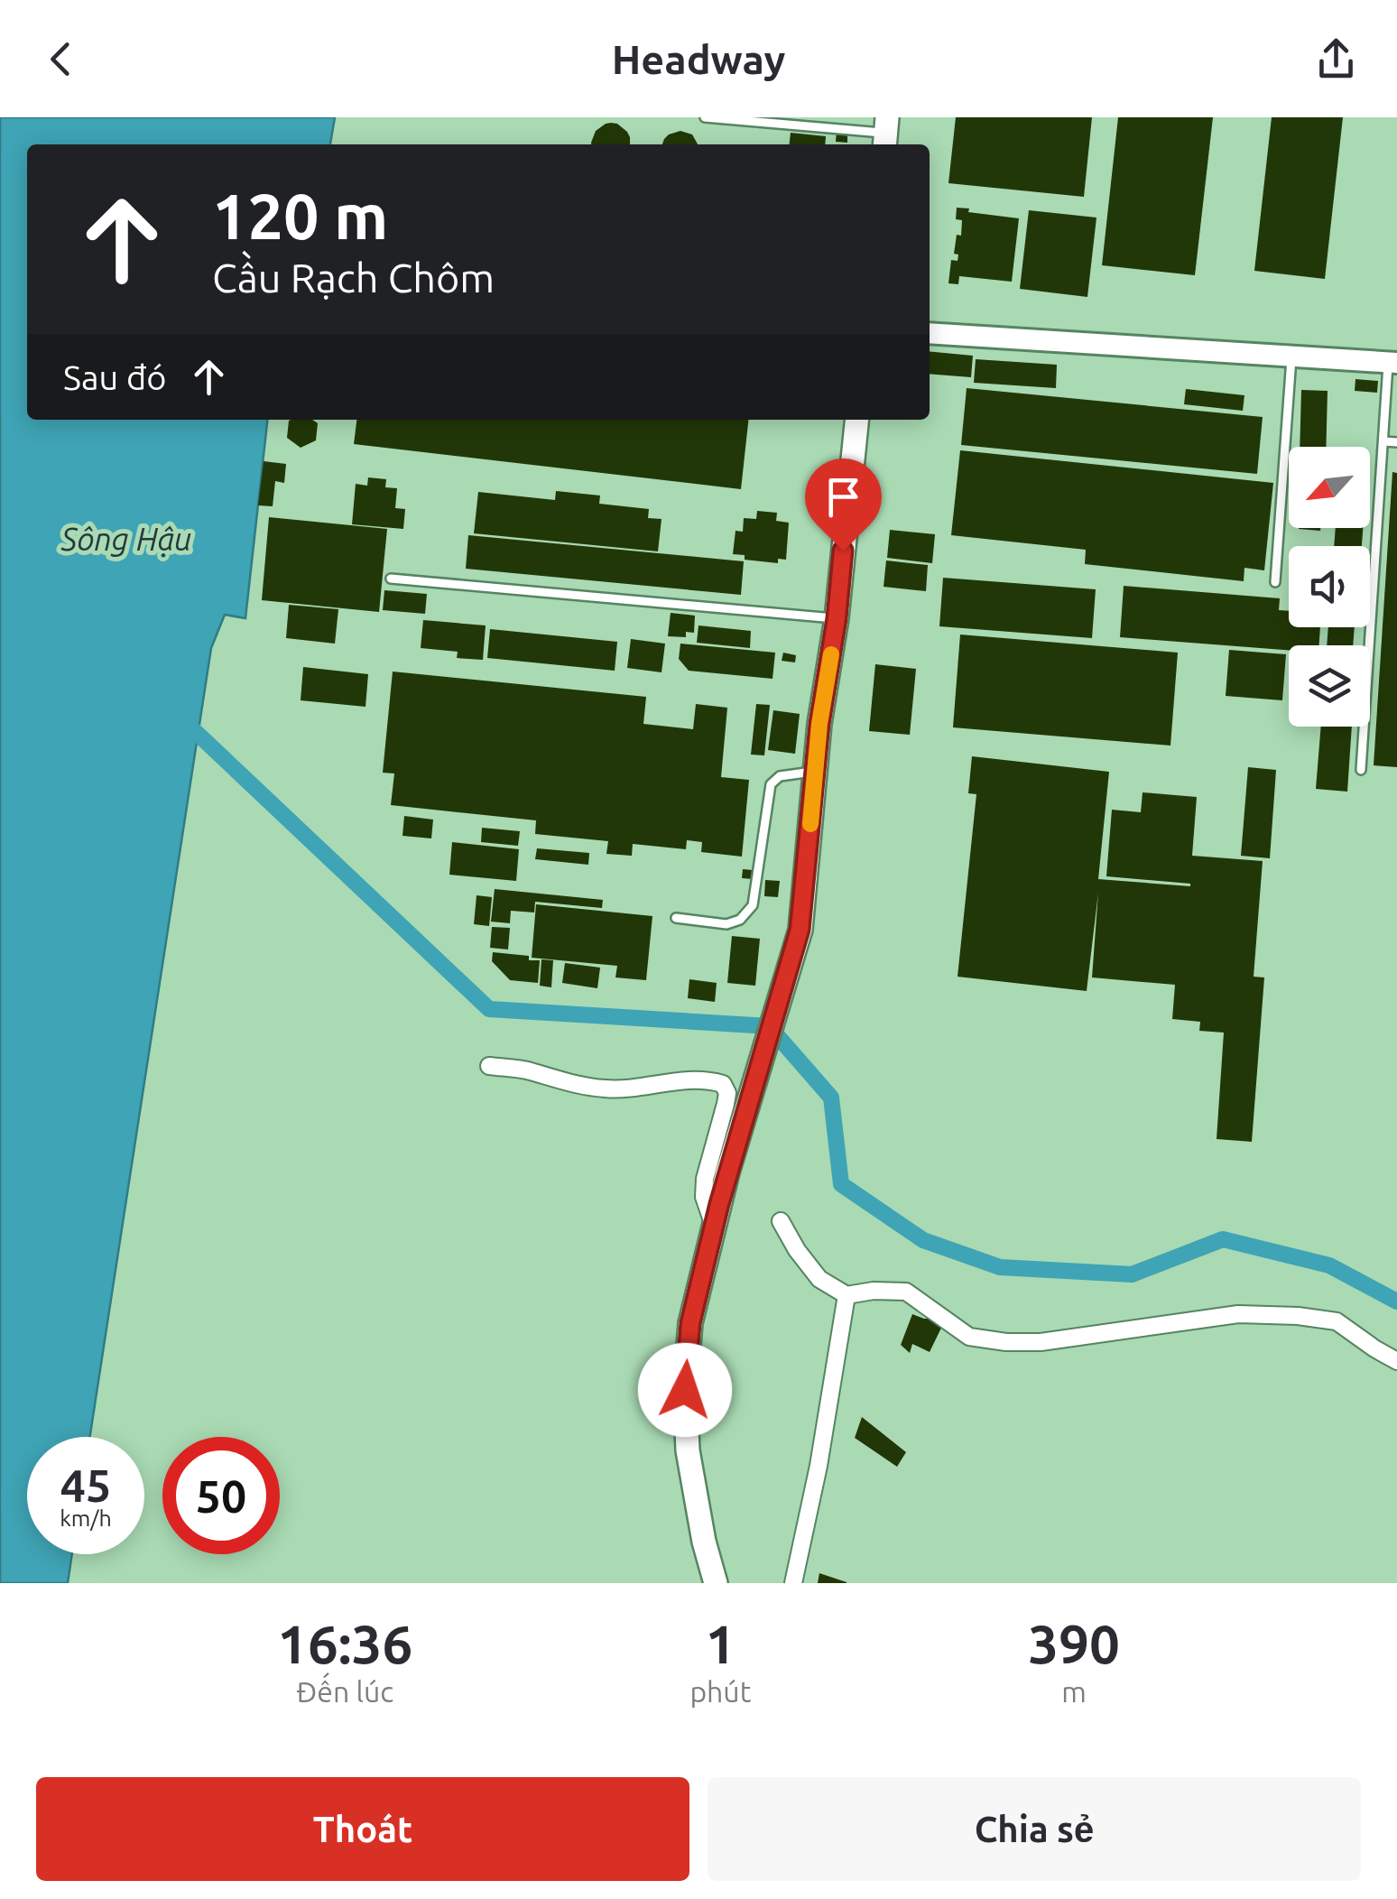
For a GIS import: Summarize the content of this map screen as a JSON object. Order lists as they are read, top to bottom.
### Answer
{
  "water": ["Sông Hậu"],
  "north": "bottom left",
  "page": {
    "header": "Headway",
    "turn": ["120 m", "Cầu Rạch Chôm"],
    "then": "Sau đó",
    "speed": "45 km/h",
    "limit": "50",
    "eta": [
      "16:36",
      "Đến lúc",
      "1",
      "phút",
      "390",
      "m"
    ],
    "buttons": ["Thoát", "Chia sẻ"]
  }
}
